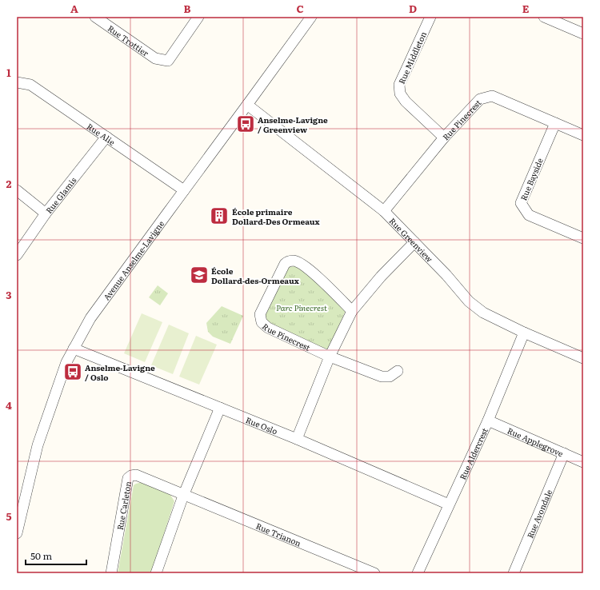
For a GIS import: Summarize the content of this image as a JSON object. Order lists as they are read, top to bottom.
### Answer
{
  "streets": {
    "street": [
      "Rue Trottier",
      "Rue Middleton",
      "Rue Pinecrest",
      "Rue Alie",
      "Rue Bayside",
      "Rue Glamis",
      "Rue Greenview",
      "Avenue Anselme-Lavigne",
      "Rue Oslo",
      "Rue Applegrove",
      "Rue Aldercrest",
      "Rue Carleton",
      "Rue Avondale",
      "Rue Trianon"
    ]
  },
  "crossings": [
    ["Rue Middleton", "Rue Pinecrest"],
    ["Rue Pinecrest", "Rue Bayside"],
    ["Rue Pinecrest", "Rue Greenview"],
    ["Rue Alie", "Rue Glamis"],
    ["Rue Alie", "Avenue Anselme-Lavigne"],
    ["Rue Greenview", "Avenue Anselme-Lavigne"],
    ["Rue Greenview", "Rue Aldercrest"],
    ["Avenue Anselme-Lavigne", "Rue Oslo"],
    ["Rue Oslo", "Rue Aldercrest"],
    ["Rue Applegrove", "Rue Aldercrest"],
    ["Rue Applegrove", "Rue Avondale"],
    ["Rue Carleton", "Rue Trianon"]
  ],
  "parks": ["Parc Pinecrest"],
  "places": {
    "bus stop": ["Anselme-Lavigne / Greenview", "Anselme-Lavigne / Oslo"],
    "building": ["École primaire Dollard-Des Ormeaux"],
    "school or university": ["École Dollard-des-Ormeaux"]
  },
  "scale_bar": "50 m",
  "grid": {
    "columns": [
      "A",
      "B",
      "C",
      "D",
      "E"
    ],
    "rows": [
      "1",
      "2",
      "3",
      "4",
      "5"
    ]
  }
}
